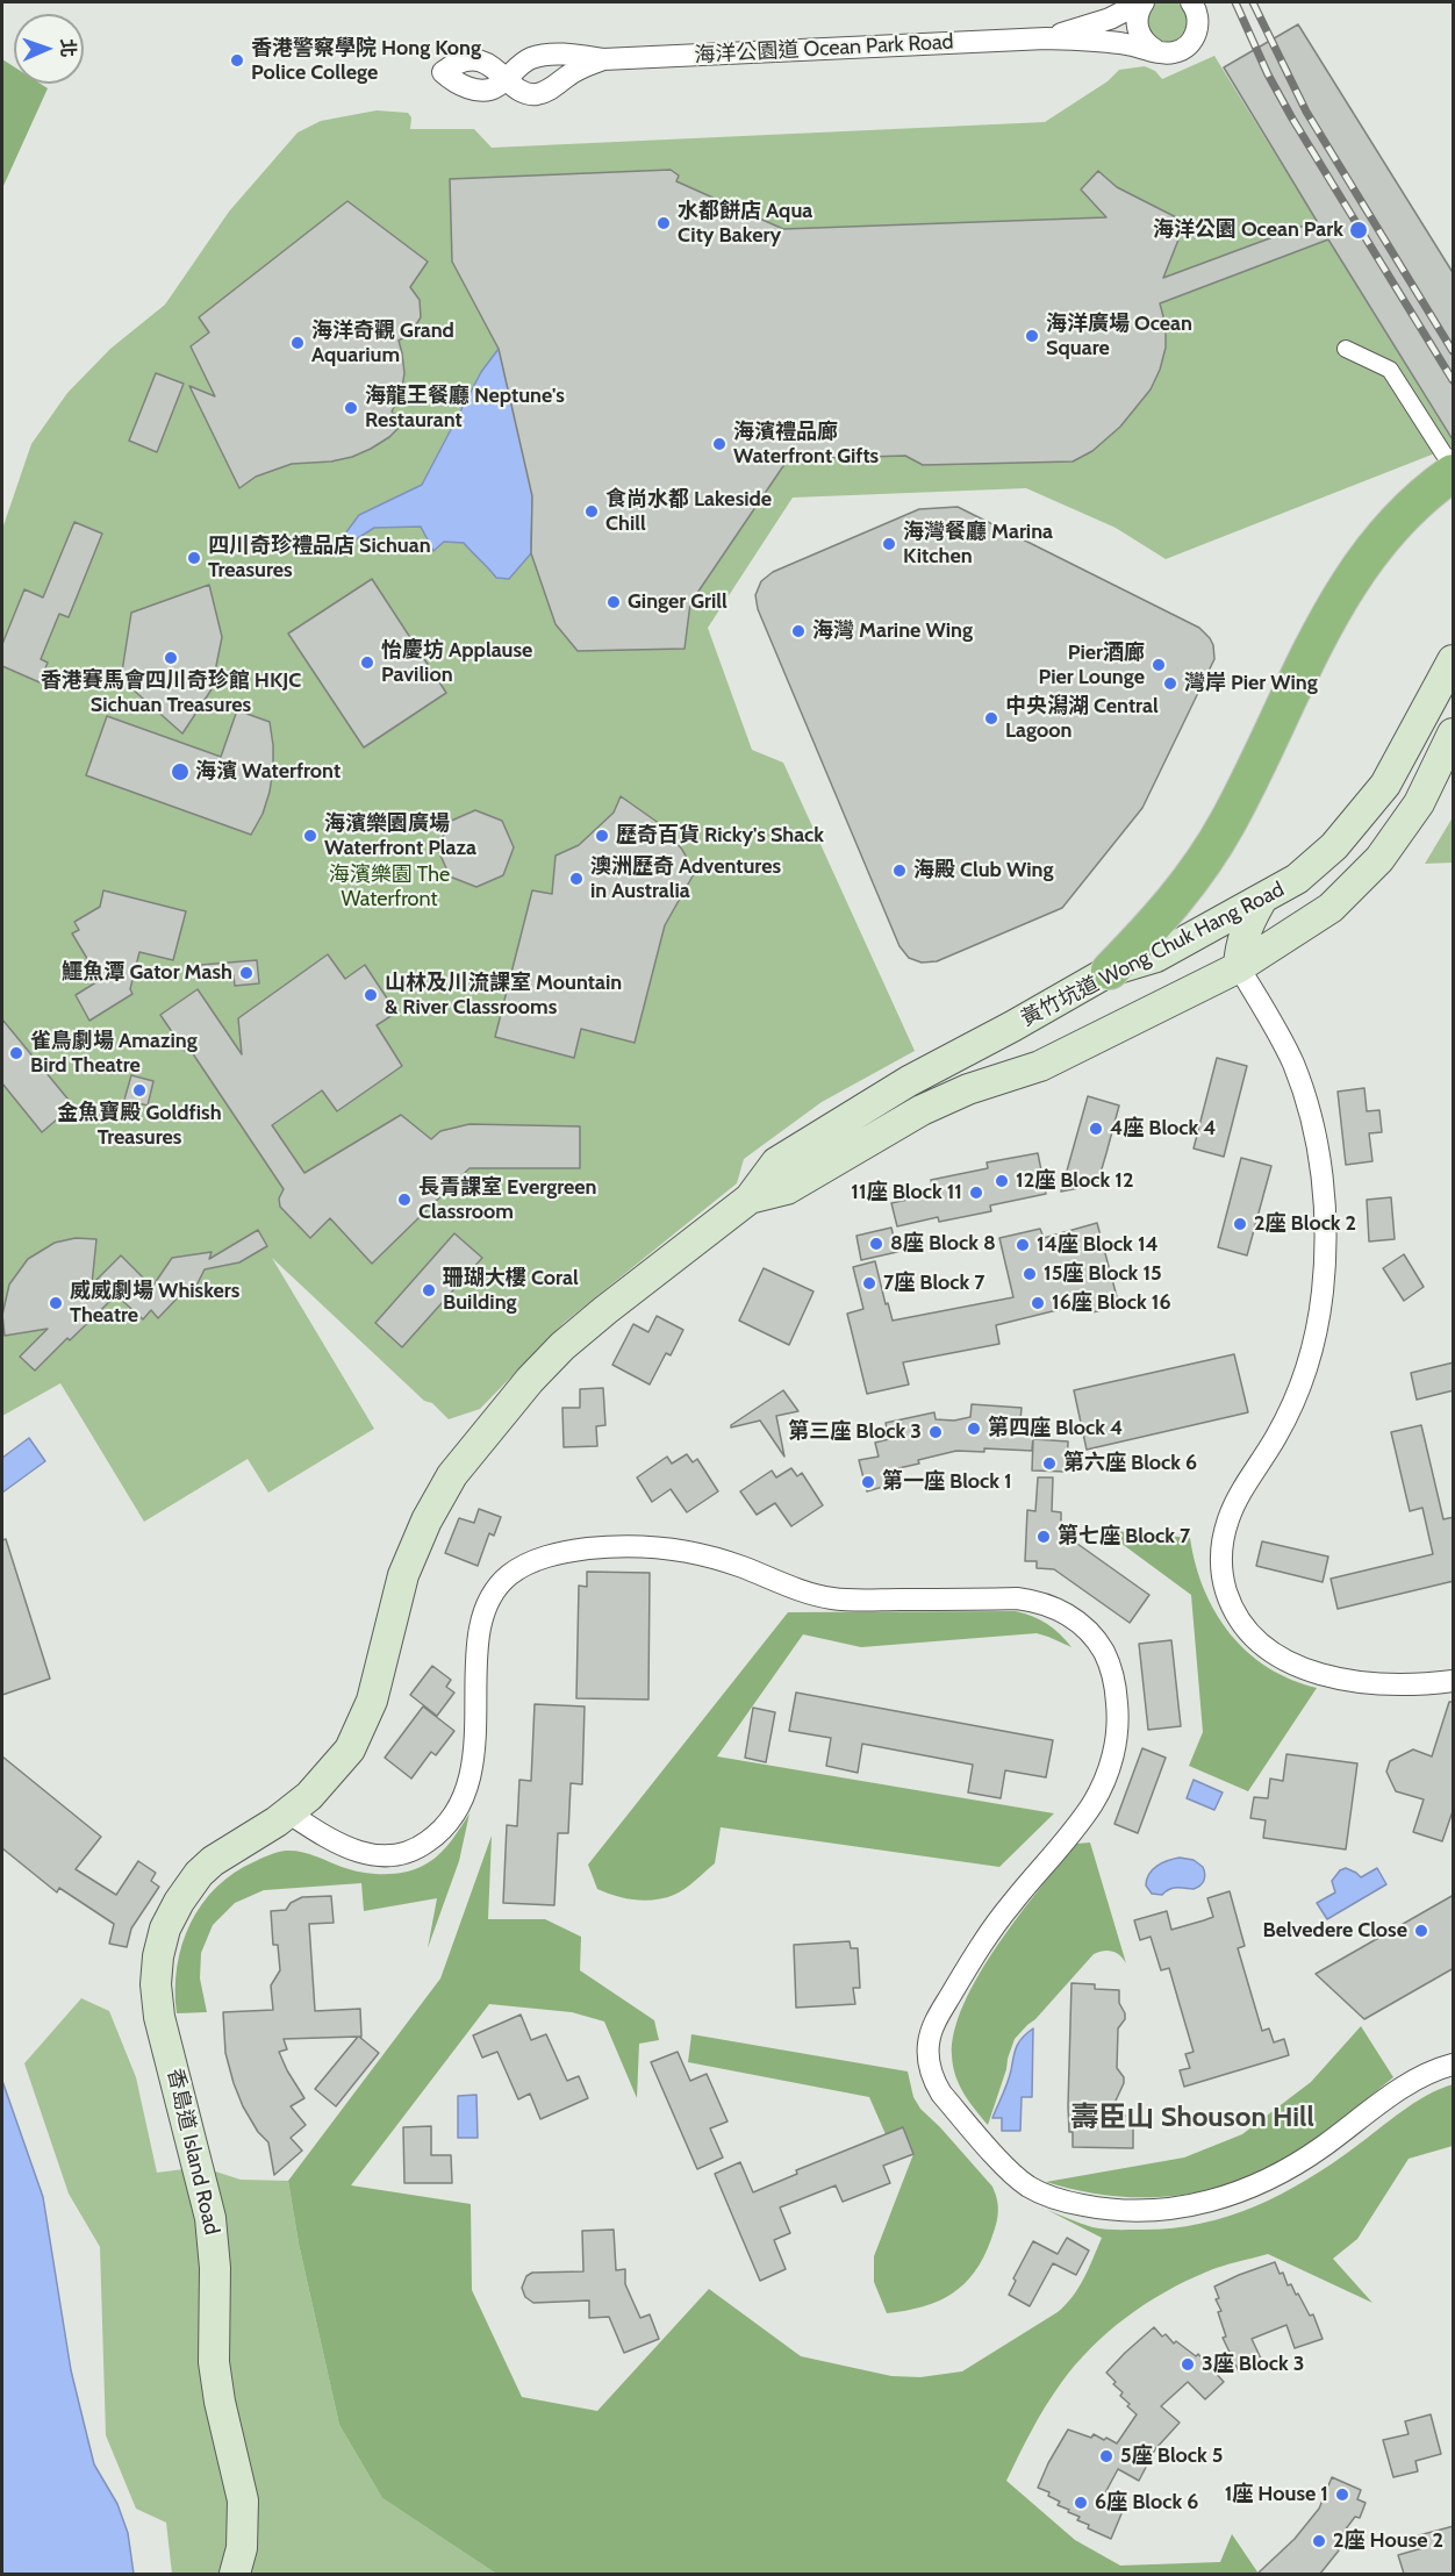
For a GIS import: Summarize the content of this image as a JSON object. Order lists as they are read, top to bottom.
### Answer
{
  "streets": {
    "main road": ["黃竹坑道 Wong Chuk Hang Road", "香島道 Island Road"],
    "street": ["海洋公園道 Ocean Park Road"]
  },
  "crossings": [
    ["黃竹坑道 Wong Chuk Hang Road", "香島道 Island Road"]
  ],
  "districts": ["壽臣山 Shouson Hill"],
  "parks": ["海濱樂園 The Waterfront"],
  "places": [
    "香港警察學院 Hong Kong Police College",
    "水都餅店 Aqua City Bakery",
    "海洋公園 Ocean Park",
    "海洋廣場 Ocean Square",
    "海洋奇觀 Grand Aquarium",
    "海龍王餐廳 Neptune's Restaurant",
    "海濱禮品廊 Waterfront Gifts",
    "食尚水都 Lakeside Chill",
    "海灣餐廳 Marina Kitchen",
    "四川奇珍禮品店 Sichuan Treasures",
    "Ginger Grill",
    "海灣 Marine Wing",
    "香港賽馬會四川奇珍館 HKJC Sichuan Treasures",
    "怡慶坊 Applause Pavilion",
    "Pier酒廊 Pier Lounge",
    "灣岸 Pier Wing",
    "中央潟湖 Central Lagoon",
    "海濱 Waterfront",
    "海濱樂園廣場 Waterfront Plaza",
    "歷奇百貨 Ricky's Shack",
    "海殿 Club Wing",
    "澳洲歷奇 Adventures in Australia",
    "鱷魚潭 Gator Mash",
    "山林及川流課室 Mountain & River Classrooms",
    "雀鳥劇場 Amazing Bird Theatre",
    "金魚寶殿 Goldfish Treasures",
    "4座 Block 4",
    "12座 Block 12",
    "11座 Block 11",
    "長青課室 Evergreen Classroom",
    "2座 Block 2",
    "8座 Block 8",
    "14座 Block 14",
    "15座 Block 15",
    "7座 Block 7",
    "珊瑚大樓 Coral Building",
    "威威劇場 Whiskers Theatre",
    "16座 Block 16",
    "第四座 Block 4",
    "第三座 Block 3",
    "第六座 Block 6",
    "第一座 Block 1",
    "第七座 Block 7",
    "Belvedere Close",
    "3座 Block 3",
    "5座 Block 5",
    "1座 House 1",
    "6座 Block 6",
    "2座 House 2"
  ],
  "north": "right"
}
